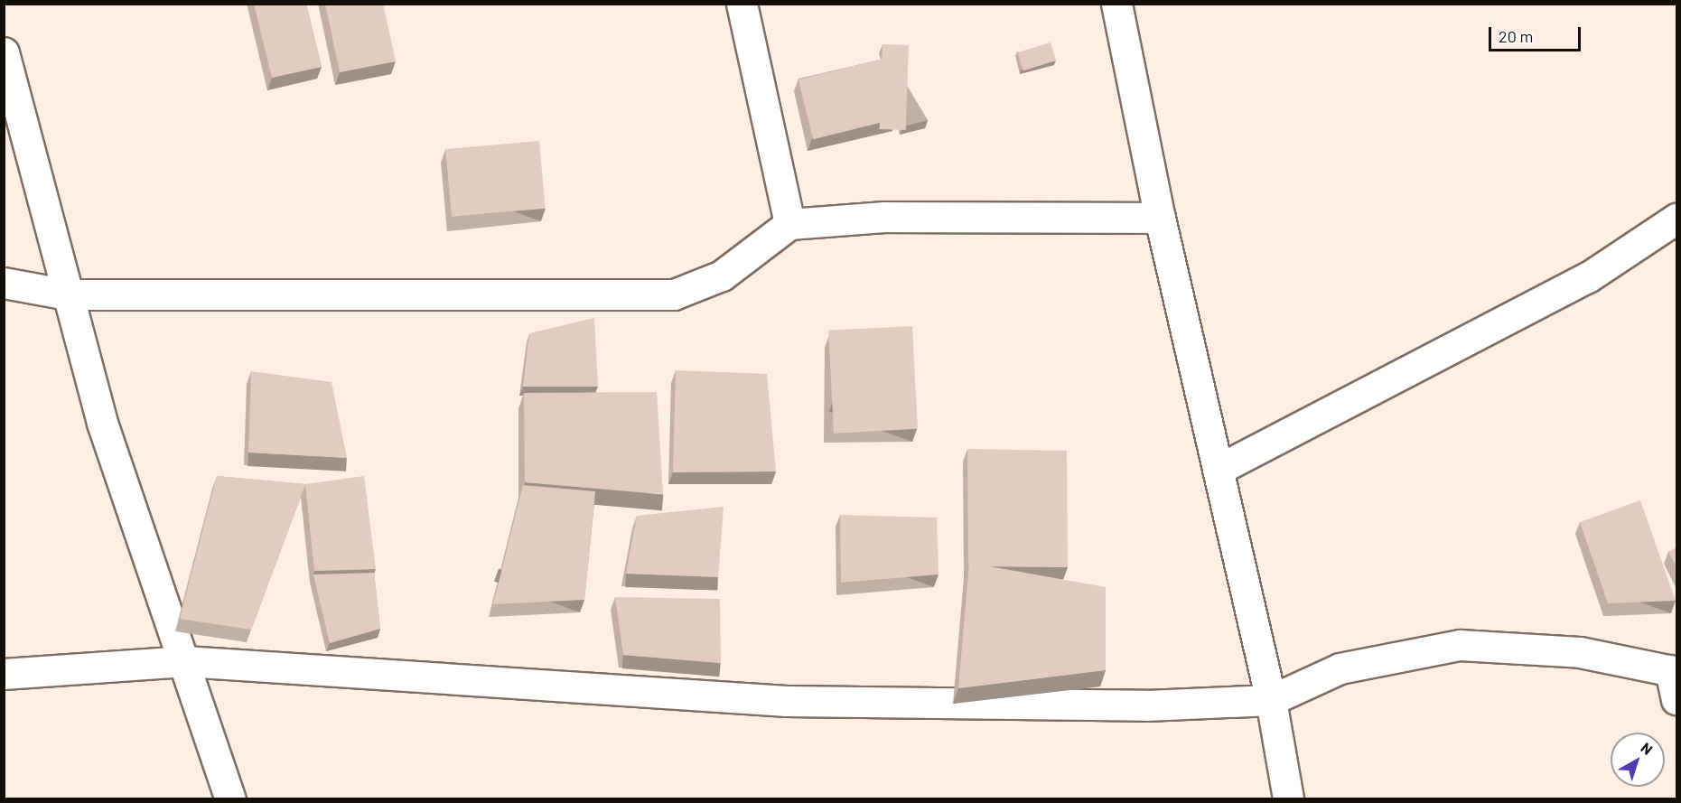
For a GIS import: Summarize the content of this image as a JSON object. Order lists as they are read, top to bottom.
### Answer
{
  "scale_bar": "20 m",
  "north": "top right"
}
